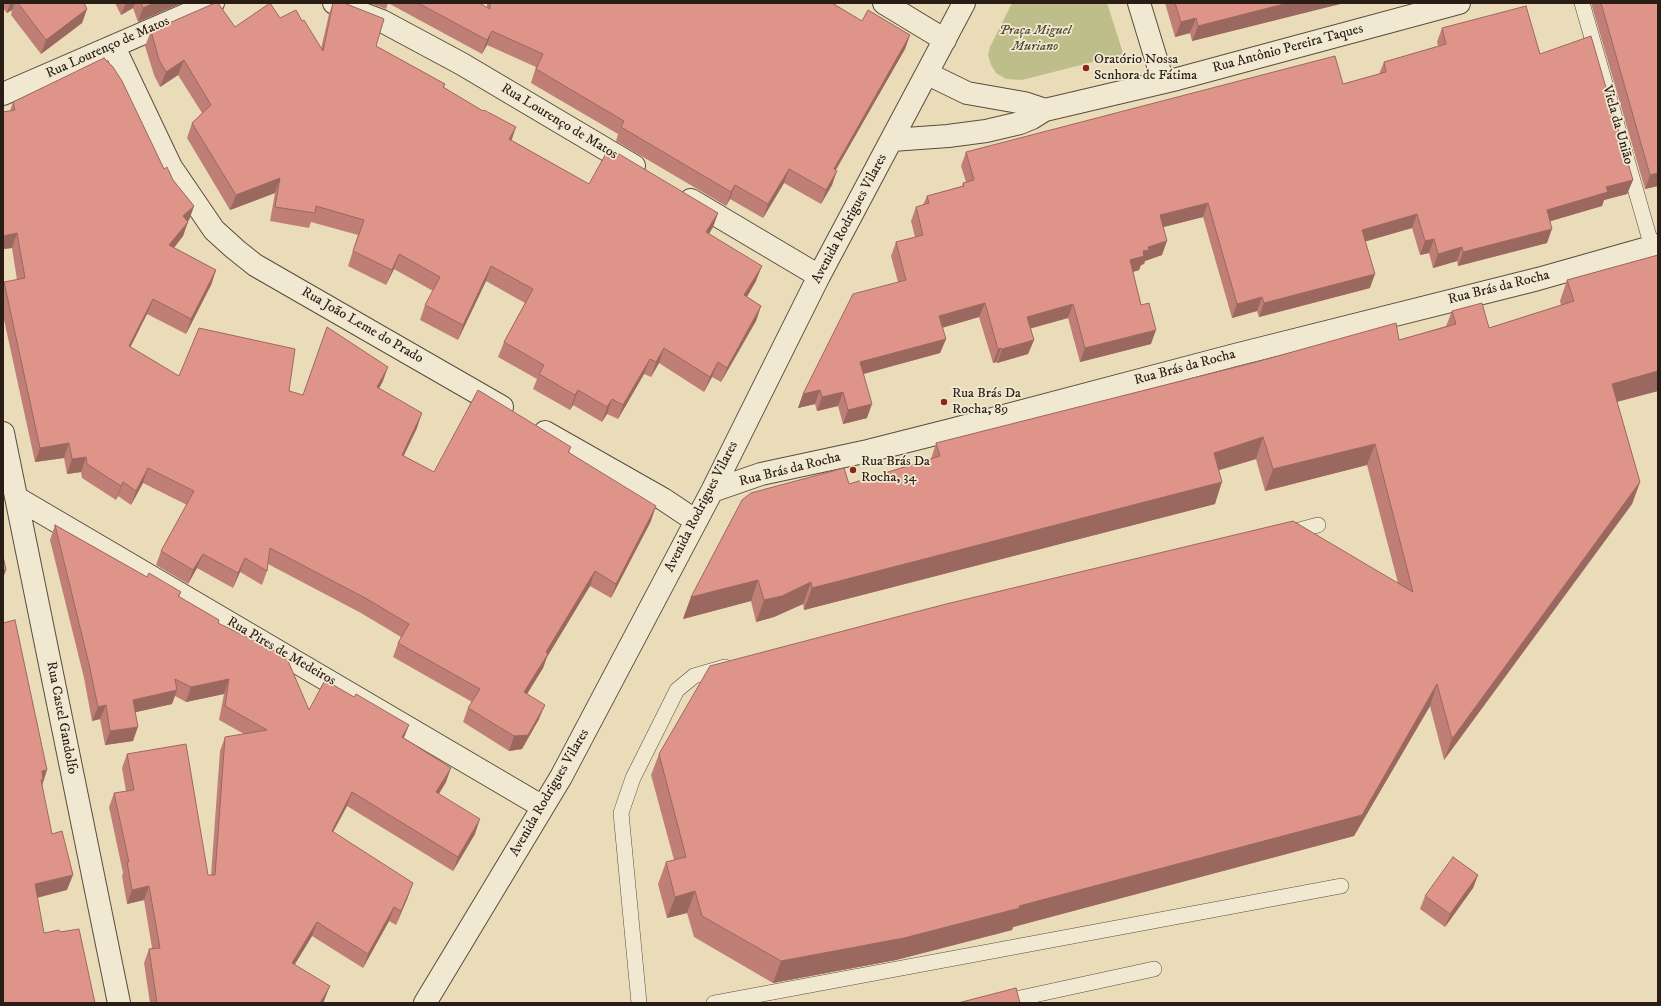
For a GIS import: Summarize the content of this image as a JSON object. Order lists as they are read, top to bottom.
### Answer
{
  "streets": {
    "street": [
      "Rua Lourenço de Matos",
      "Rua Antônio Pereira Taques",
      "Avenida Rodrigues Vilares",
      "Rua Brás da Rocha",
      "Rua João Leme do Prado",
      "Rua Pires de Medeiros",
      "Rua Castel Gandolfo"
    ],
    "lane": ["Viela da União"]
  },
  "crossings": [
    ["Rua Lourenço de Matos", "Rua João Leme do Prado"],
    ["Rua Antônio Pereira Taques", "Avenida Rodrigues Vilares"],
    ["Viela da União", "Rua Brás da Rocha"],
    ["Avenida Rodrigues Vilares", "Rua Brás da Rocha"],
    ["Avenida Rodrigues Vilares", "Rua João Leme do Prado"],
    ["Avenida Rodrigues Vilares", "Rua Pires de Medeiros"],
    ["Rua Pires de Medeiros", "Rua Castel Gandolfo"]
  ],
  "parks": ["Praça Miguel Muriano"],
  "places": ["Oratório Nossa Senhora de Fátima", "Rua Brás Da Rocha, 89", "Rua Brás Da Rocha, 34"]
}
